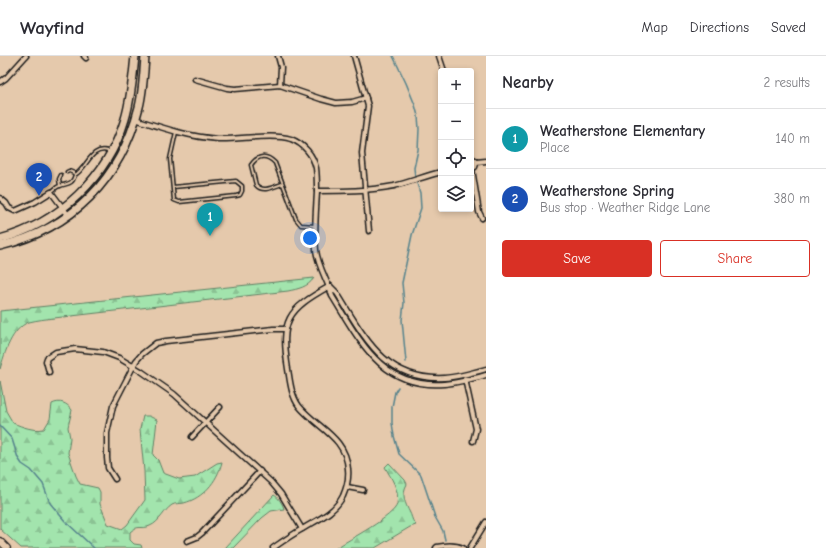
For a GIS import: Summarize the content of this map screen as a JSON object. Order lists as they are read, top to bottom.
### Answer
{
  "page": {
    "header": "Wayfind",
    "nav": ["Map", "Directions", "Saved"],
    "heading": ["Nearby", "2 results"],
    "map_buttons": ["+", "−"],
    "list": [
      {
        "mark": "1",
        "name": "Weatherstone Elementary",
        "note": "Place",
        "value": "140 m"
      },
      {
        "mark": "2",
        "name": "Weatherstone Spring",
        "note": "Bus stop · Weather Ridge Lane",
        "value": "380 m"
      }
    ],
    "pins": ["2", "1"],
    "buttons": ["Save", "Share"]
  }
}
